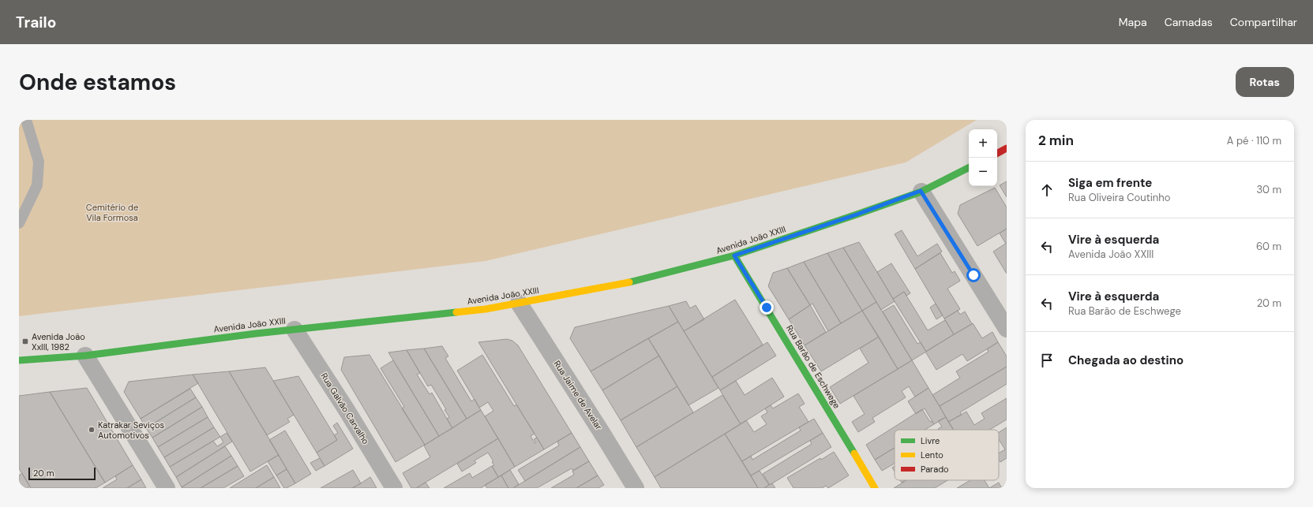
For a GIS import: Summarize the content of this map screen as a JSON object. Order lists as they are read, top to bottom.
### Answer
{
  "streets": {
    "main road": ["Avenida João XXIII", "Rua Barão de Eschwege"],
    "street": ["Rua Jaime de Avelar", "Rua Galvão Carvalho"]
  },
  "crossings": [
    ["Avenida João XXIII", "Rua Barão de Eschwege"],
    ["Avenida João XXIII", "Rua Jaime de Avelar"],
    ["Avenida João XXIII", "Rua Galvão Carvalho"]
  ],
  "parks": ["Cemitério de Vila Formosa"],
  "places": {
    "transit": ["Avenida João XxIII, 1982"],
    "other": ["Katrakar Seviços Automotivos"]
  },
  "legend": ["Livre", "Lento", "Parado"],
  "scale_bar": "20 m",
  "page": {
    "header": "Trailo",
    "nav": ["Mapa", "Camadas", "Compartilhar"],
    "buttons": "Rotas",
    "title": "Onde estamos",
    "heading": ["2 min", "A pé · 110 m"],
    "map_buttons": ["+", "−"],
    "list": [
      ["Siga em frente", "Rua Oliveira Coutinho", "30 m"],
      ["Vire à esquerda", "Avenida João XXIII", "60 m"],
      ["Vire à esquerda", "Rua Barão de Eschwege", "20 m"],
      "Chegada ao destino"
    ],
    "scale": "20 m"
  }
}
